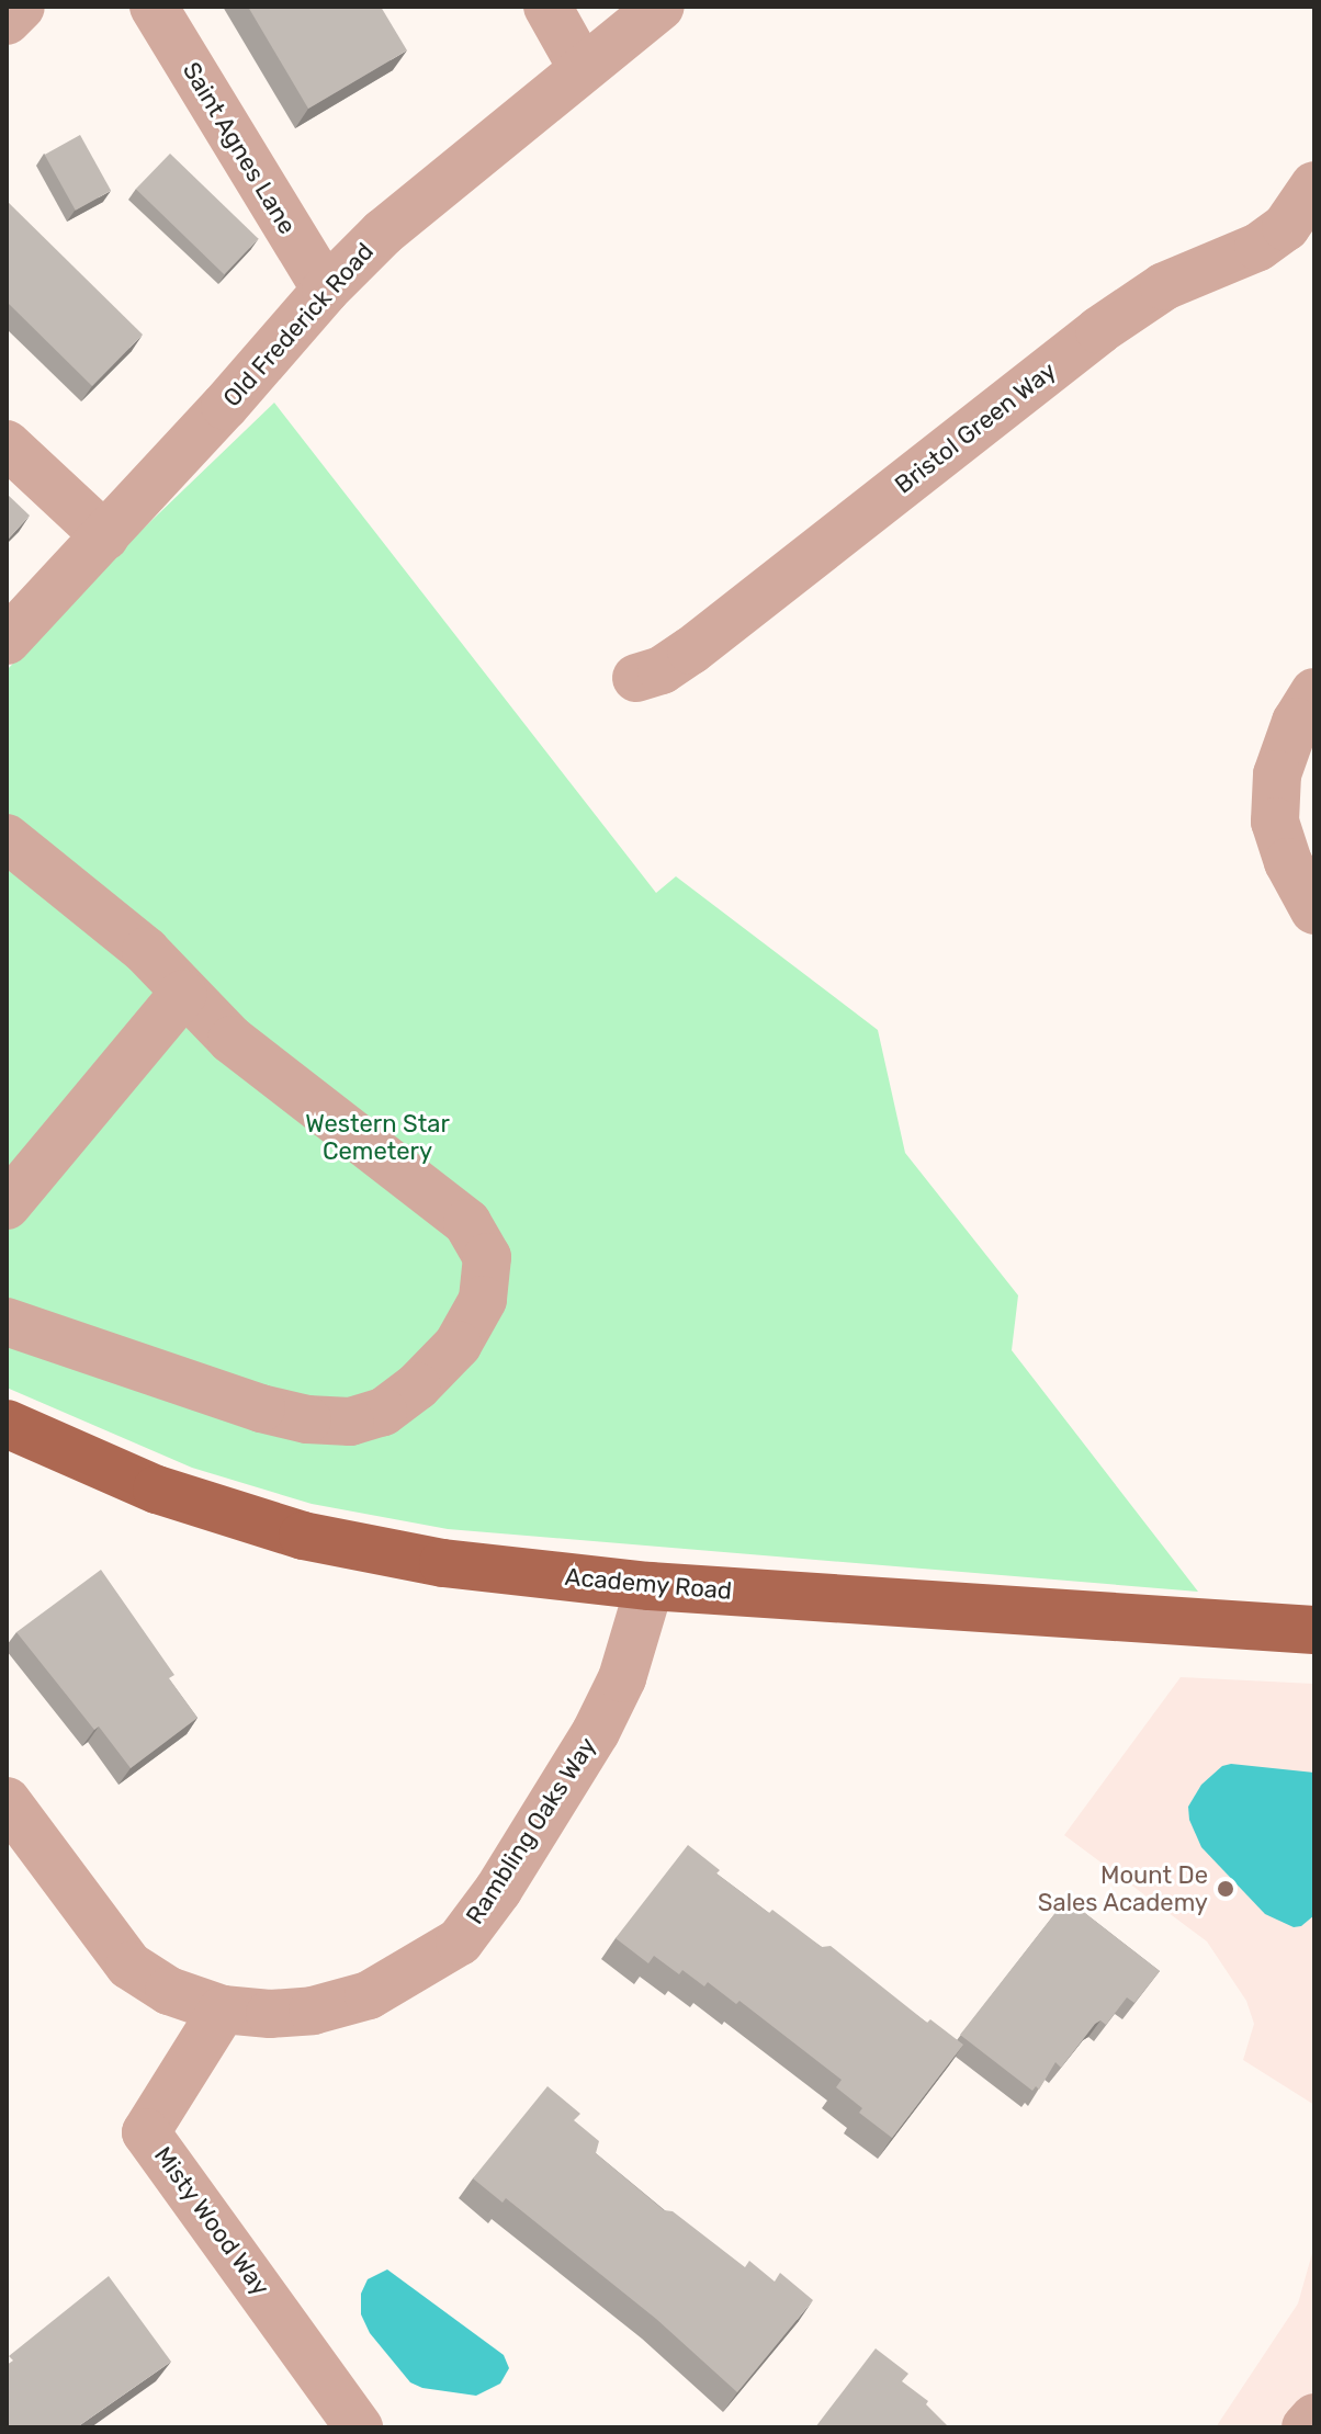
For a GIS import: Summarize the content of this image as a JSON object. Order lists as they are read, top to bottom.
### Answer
{
  "streets": {
    "main road": ["Academy Road"],
    "street": [
      "Saint Agnes Lane",
      "Old Frederick Road",
      "Bristol Green Way",
      "Rambling Oaks Way",
      "Misty Wood Way"
    ]
  },
  "crossings": [
    ["Saint Agnes Lane", "Old Frederick Road"],
    ["Academy Road", "Rambling Oaks Way"],
    ["Rambling Oaks Way", "Misty Wood Way"]
  ],
  "parks": ["Western Star Cemetery"],
  "places": ["Mount De Sales Academy"]
}
